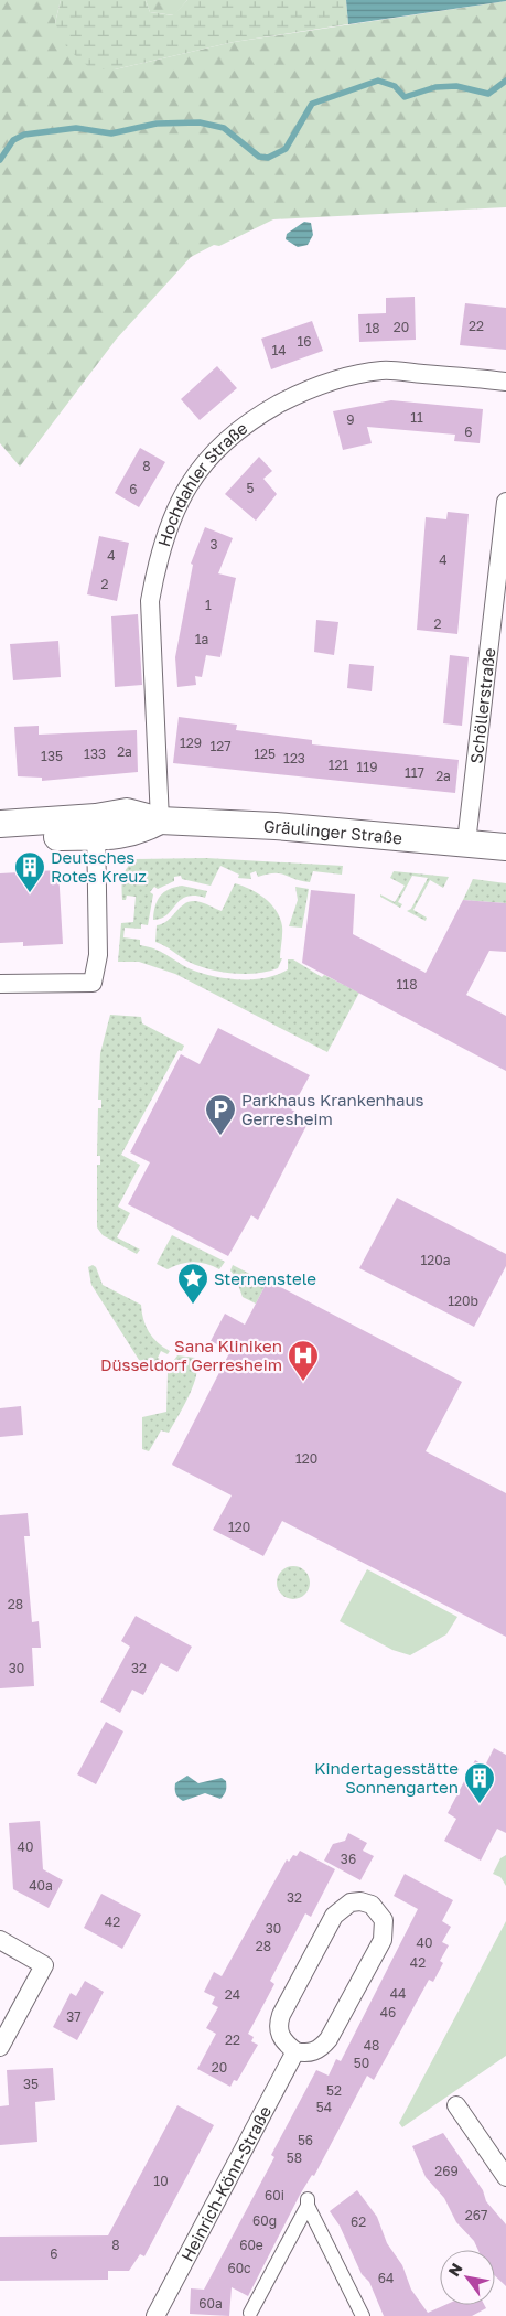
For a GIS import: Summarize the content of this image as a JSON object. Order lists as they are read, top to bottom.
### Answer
{
  "streets": {
    "main road": ["Gräulinger Straße"],
    "street": ["Hochdahler Straße", "Schöllerstraße", "Heinrich-Könn-Straße"]
  },
  "crossings": [
    ["Hochdahler Straße", "Gräulinger Straße"],
    ["Schöllerstraße", "Gräulinger Straße"]
  ],
  "places": {
    "building": ["Deutsches Rotes Kreuz", "Kindertagesstätte Sonnengarten"],
    "parking": ["Parkhaus Krankenhaus Gerresheim"],
    "place": ["Sternenstele"],
    "hospital": ["Sana Kliniken Düsseldorf Gerresheim"]
  },
  "house_numbers": [
    "22",
    "20",
    "18",
    "16",
    "14",
    "11",
    "9",
    "6",
    "8",
    "5",
    "6",
    "3",
    "4",
    "4",
    "2",
    "1",
    "2",
    "1a",
    "129",
    "127",
    "2a",
    "133",
    "125",
    "135",
    "123",
    "121",
    "119",
    "117",
    "2a",
    "118",
    "120a",
    "120b",
    "120",
    "120",
    "28",
    "30",
    "32",
    "40",
    "36",
    "40a",
    "32",
    "42",
    "30",
    "40",
    "28",
    "42",
    "44",
    "24",
    "46",
    "37",
    "22",
    "48",
    "50",
    "20",
    "35",
    "52",
    "54",
    "56",
    "58",
    "269",
    "10",
    "60i",
    "267",
    "60g",
    "62",
    "8",
    "60e",
    "6",
    "60c",
    "64",
    "60a"
  ],
  "north": "top left"
}
